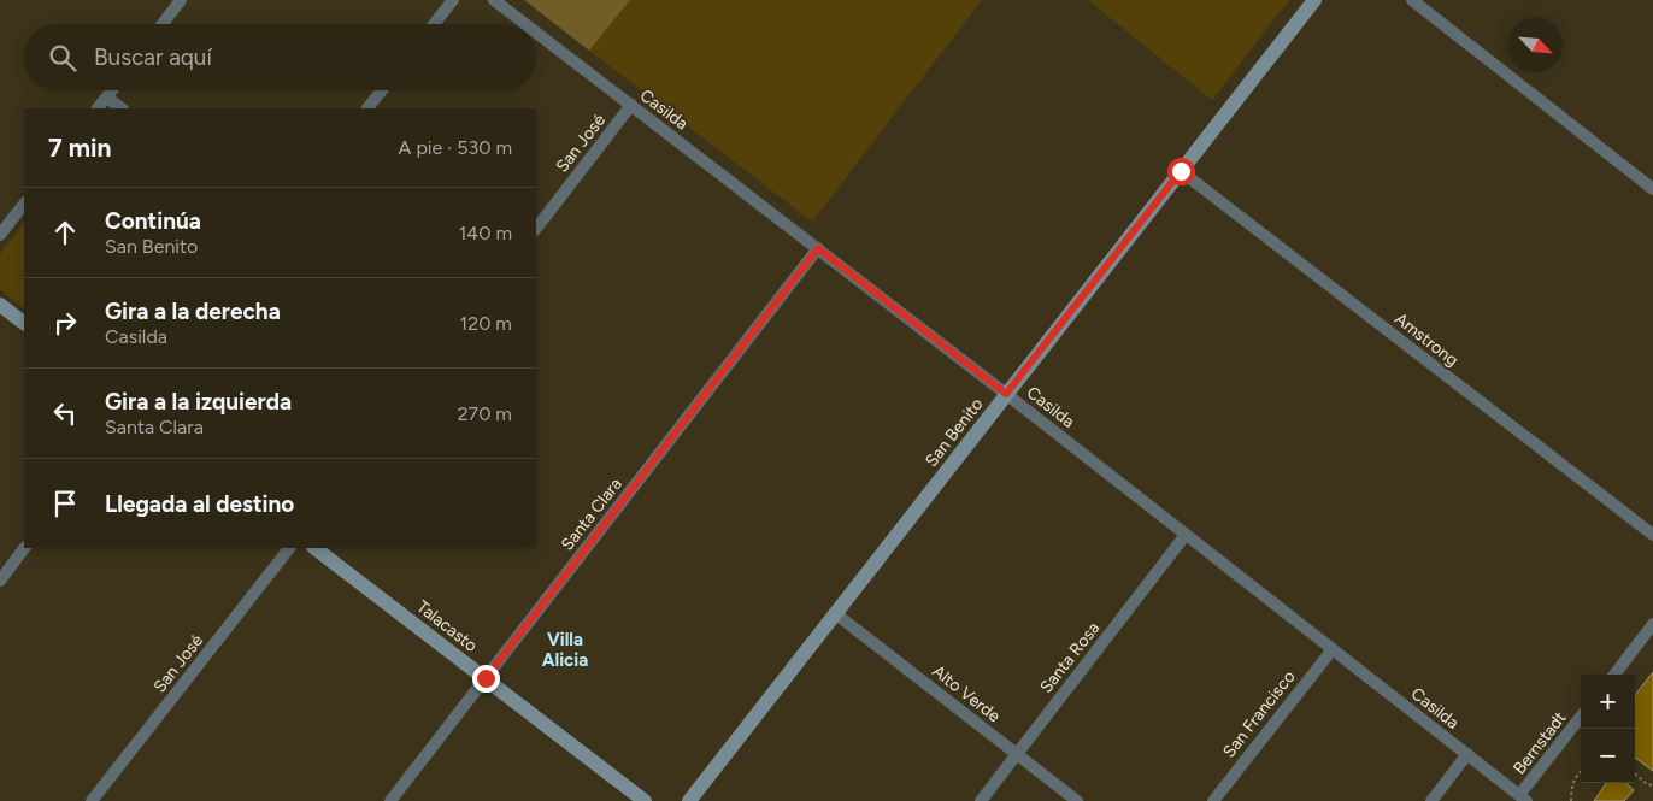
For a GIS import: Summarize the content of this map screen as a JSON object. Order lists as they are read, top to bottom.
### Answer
{
  "streets": {
    "street": [
      "Casilda",
      "San José",
      "Amstrong",
      "San Benito",
      "Santa Clara",
      "Talacasto",
      "Santa Rosa",
      "Alto Verde",
      "San Francisco",
      "Bernstadt"
    ]
  },
  "crossings": [
    ["Casilda", "San José"],
    ["Casilda", "San Benito"],
    ["Casilda", "Santa Clara"],
    ["Casilda", "Santa Rosa"],
    ["Casilda", "San Francisco"],
    ["Casilda", "Bernstadt"],
    ["Amstrong", "San Benito"],
    ["San Benito", "Alto Verde"],
    ["Santa Clara", "Talacasto"],
    ["Santa Rosa", "Alto Verde"]
  ],
  "districts": ["Villa Alicia"],
  "north": "bottom right",
  "page": {
    "search": "Buscar aquí",
    "heading": ["7 min", "A pie · 530 m"],
    "list": [
      ["Continúa", "San Benito", "140 m"],
      ["Gira a la derecha", "Casilda", "120 m"],
      ["Gira a la izquierda", "Santa Clara", "270 m"],
      "Llegada al destino"
    ],
    "map_buttons": ["+", "−"]
  }
}
